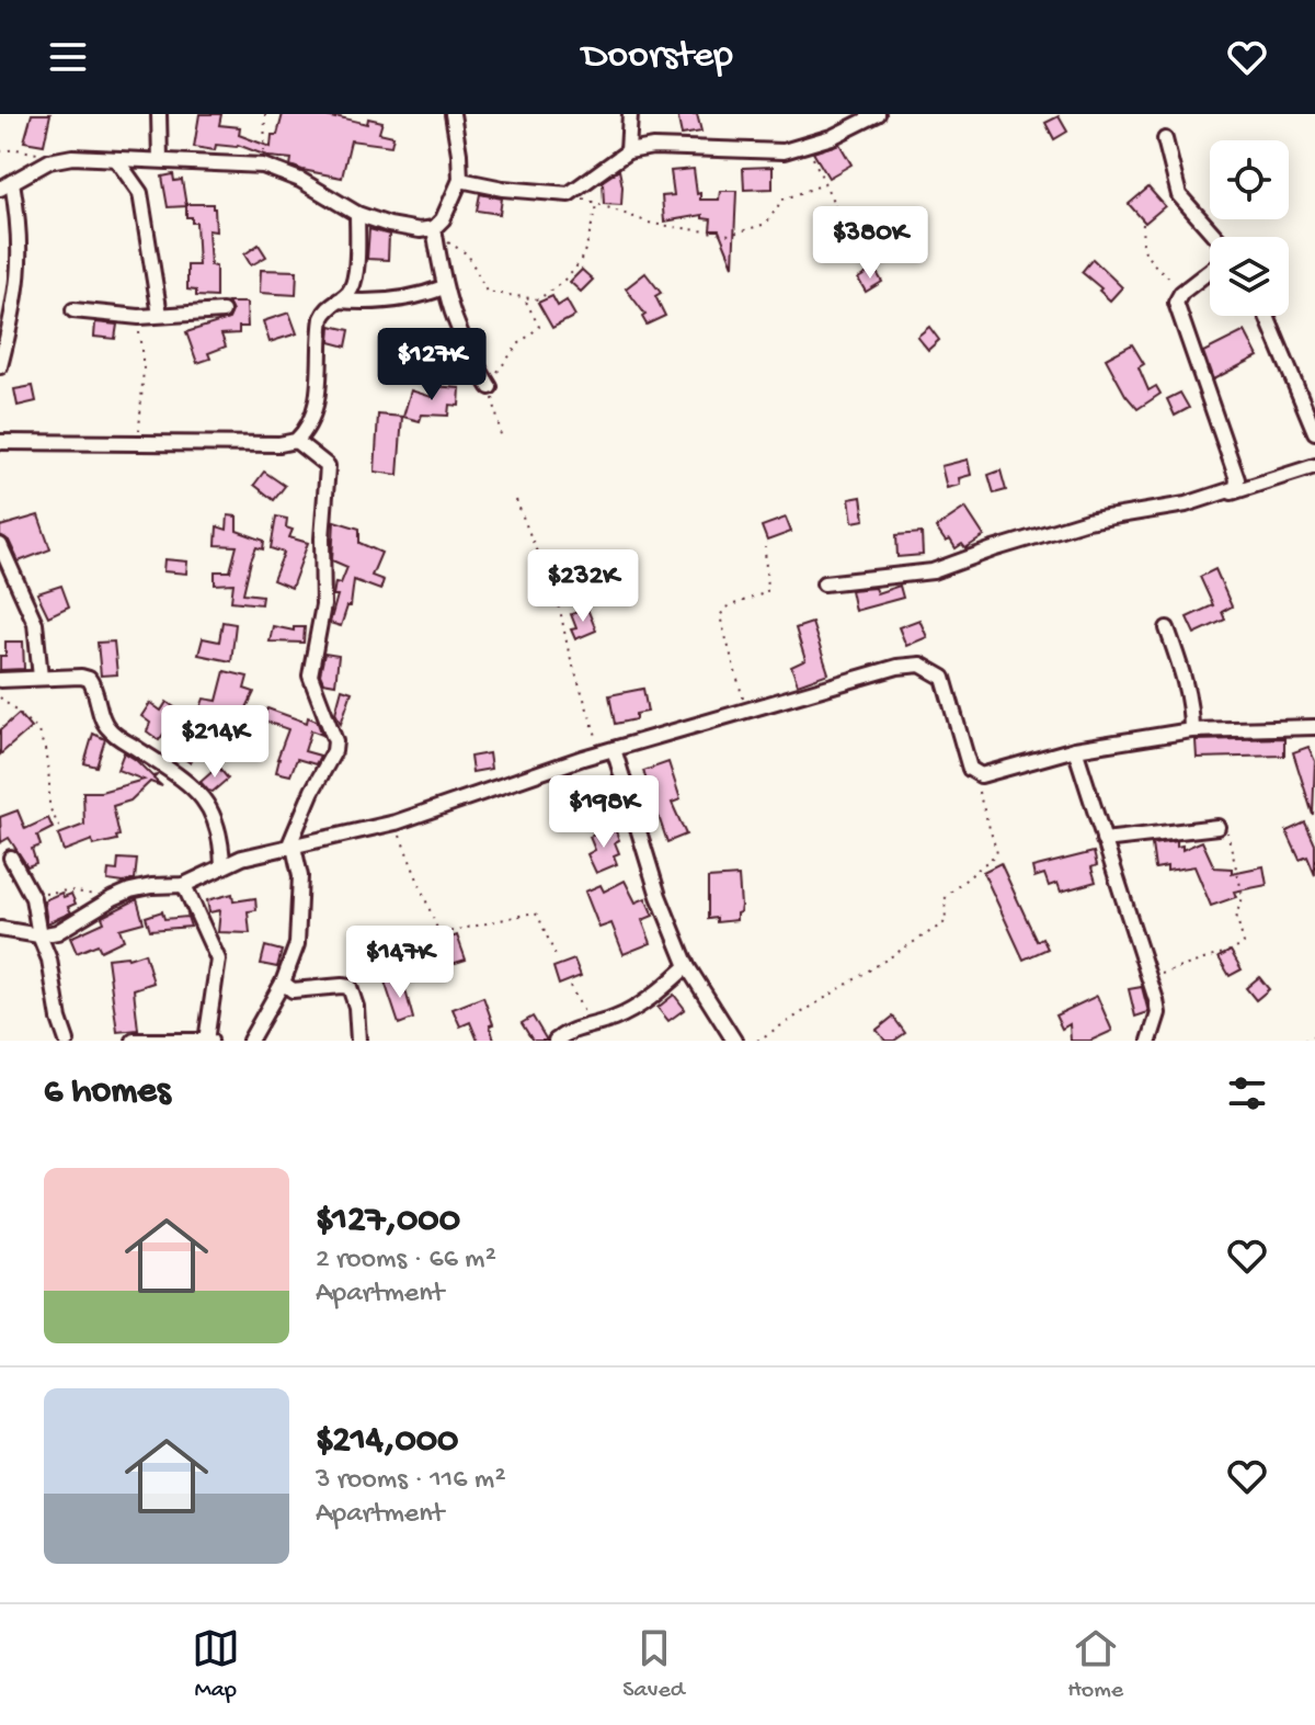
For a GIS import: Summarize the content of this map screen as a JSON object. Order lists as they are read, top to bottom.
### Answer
{
  "page": {
    "header": "Doorstep",
    "price": [
      "$380K",
      "$127K",
      "$232K",
      "$214K",
      "$198K",
      "$147K"
    ],
    "heading": "6 homes",
    "list": [
      {
        "name": "$127,000",
        "note": "2 rooms · 66 m² · Apartment"
      },
      {
        "name": "$214,000",
        "note": "3 rooms · 116 m² · Apartment"
      }
    ],
    "tabs": ["Map", "Saved", "Home"]
  }
}
